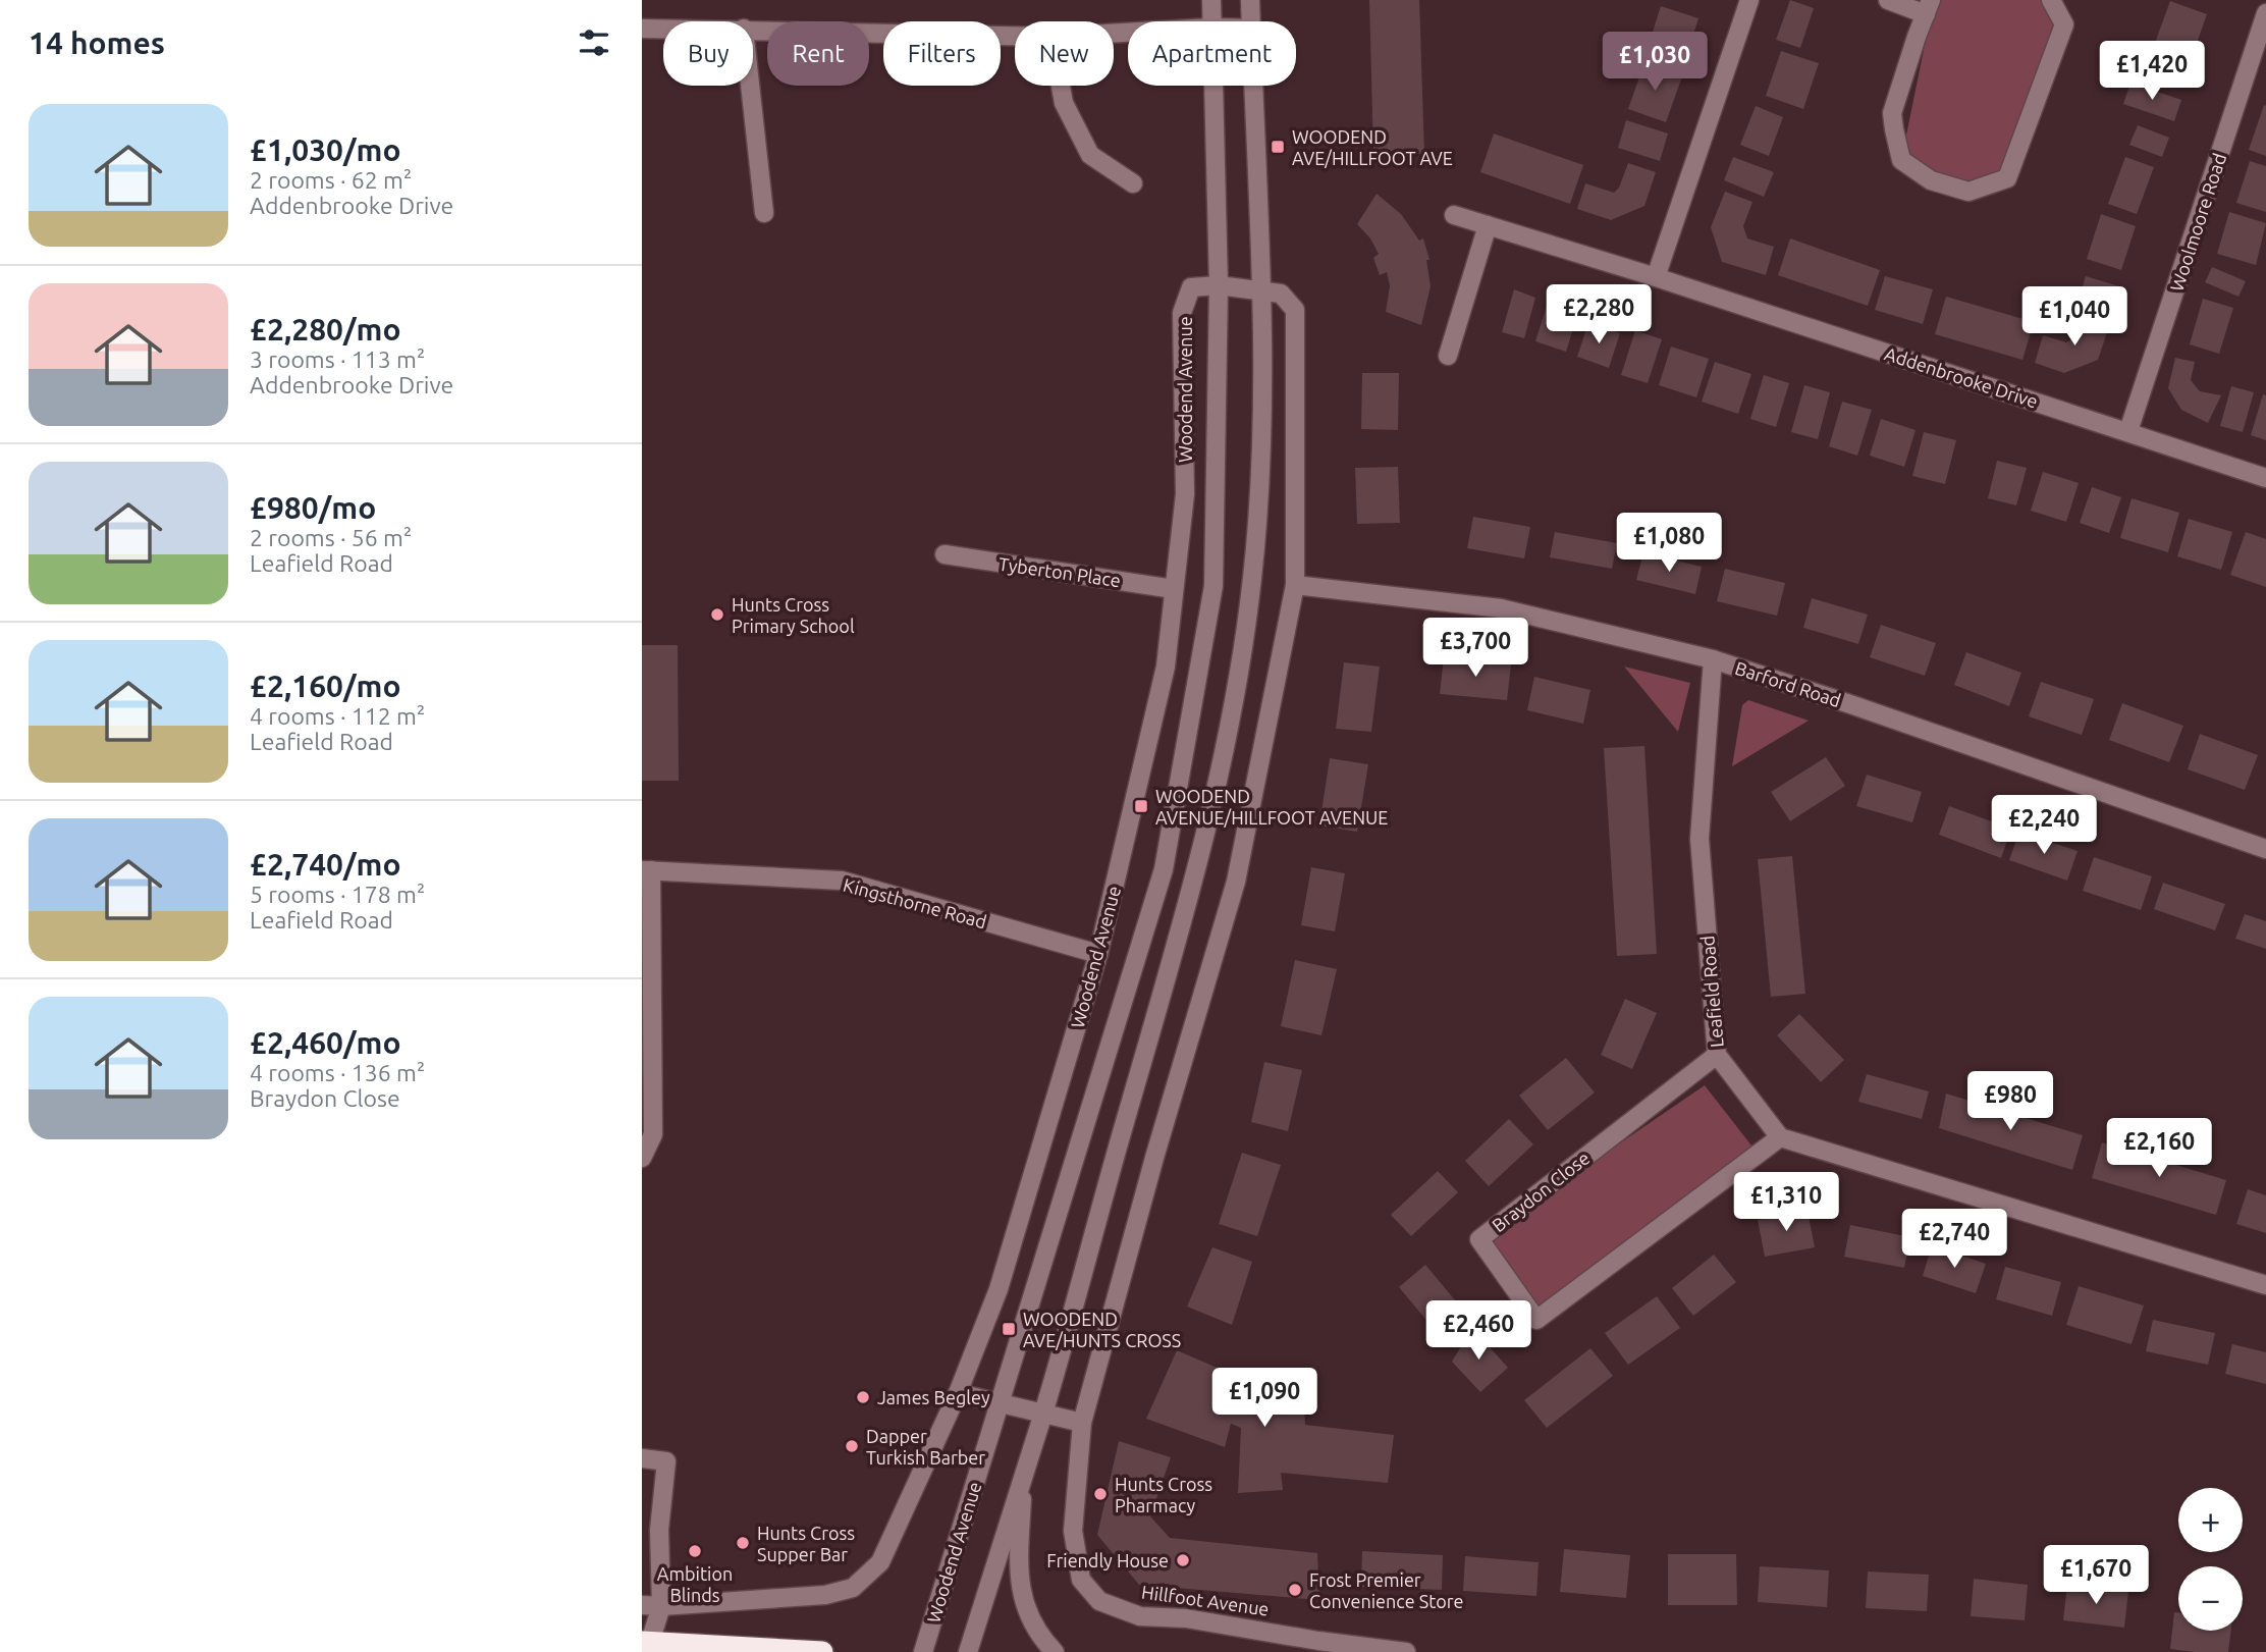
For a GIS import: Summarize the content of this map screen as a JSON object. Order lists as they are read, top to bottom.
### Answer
{
  "streets": {
    "street": [
      "Woolmoore Road",
      "Addenbrooke Drive",
      "Woodend Avenue",
      "Tyberton Place",
      "Barford Road",
      "Kingsthorne Road",
      "Leafield Road",
      "Braydon Close",
      "Hillfoot Avenue"
    ]
  },
  "crossings": [
    ["Woolmoore Road", "Addenbrooke Drive"],
    ["Woodend Avenue", "Tyberton Place"],
    ["Woodend Avenue", "Kingsthorne Road"],
    ["Barford Road", "Leafield Road"],
    ["Leafield Road", "Braydon Close"]
  ],
  "places": {
    "transit": ["WOODEND AVE/HILLFOOT AVE", "WOODEND AVENUE/HILLFOOT AVENUE", "WOODEND AVE/HUNTS CROSS"],
    "other": [
      "Hunts Cross Primary School",
      "James Begley",
      "Dapper Turkish Barber",
      "Hunts Cross Pharmacy",
      "Hunts Cross Supper Bar",
      "Ambition Blinds",
      "Friendly House",
      "Frost Premier Convenience Store"
    ]
  },
  "page": {
    "heading": "14 homes",
    "chip": [
      "Buy",
      "Rent",
      "Filters",
      "New",
      "Apartment"
    ],
    "price": [
      "£1,030",
      "£1,420",
      "£2,280",
      "£1,040",
      "£1,080",
      "£3,700",
      "£2,240",
      "£980",
      "£2,160",
      "£1,310",
      "£2,740",
      "£2,460",
      "£1,090",
      "£1,670"
    ],
    "list": [
      {
        "name": "£1,030/mo",
        "note": "2 rooms · 62 m² · Addenbrooke Drive"
      },
      {
        "name": "£2,280/mo",
        "note": "3 rooms · 113 m² · Addenbrooke Drive"
      },
      {
        "name": "£980/mo",
        "note": "2 rooms · 56 m² · Leafield Road"
      },
      {
        "name": "£2,160/mo",
        "note": "4 rooms · 112 m² · Leafield Road"
      },
      {
        "name": "£2,740/mo",
        "note": "5 rooms · 178 m² · Leafield Road"
      },
      {
        "name": "£2,460/mo",
        "note": "4 rooms · 136 m² · Braydon Close"
      }
    ],
    "map_buttons": ["+", "−"]
  }
}
